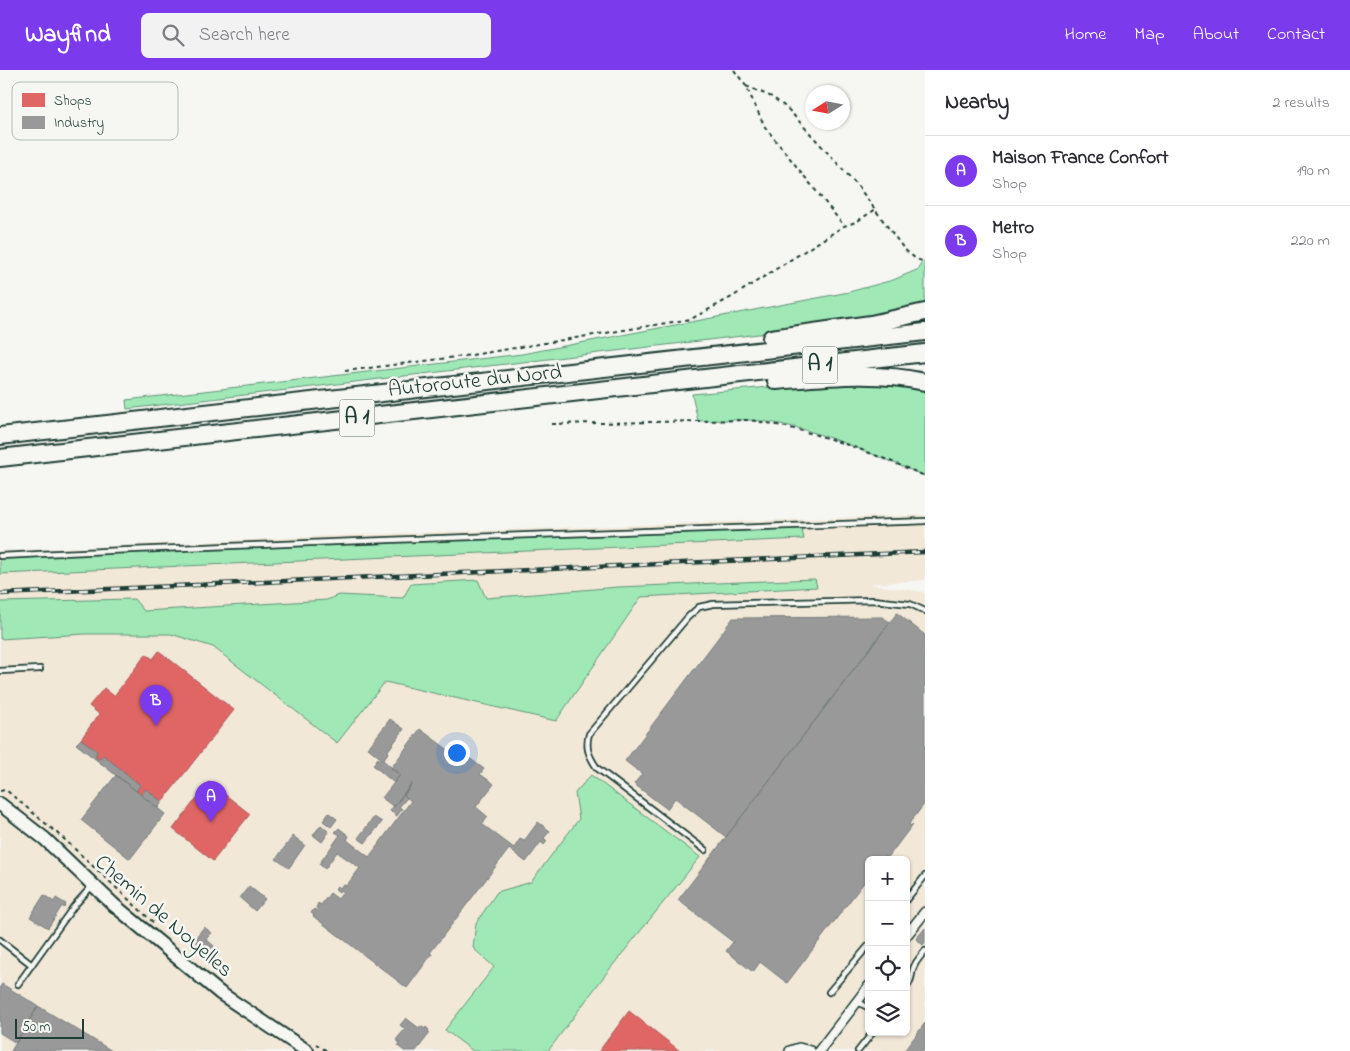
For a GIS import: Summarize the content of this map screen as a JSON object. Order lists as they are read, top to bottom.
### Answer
{
  "streets": {
    "highway": ["A 1", "Autoroute du Nord"],
    "street": ["Chemin de Noyelles"]
  },
  "legend": ["Shops", "Industry"],
  "scale_bar": "50 m",
  "north": "left",
  "page": {
    "header": "Wayfind",
    "search": "Search here",
    "nav": [
      "Home",
      "Map",
      "About",
      "Contact"
    ],
    "heading": ["Nearby", "2 results"],
    "list": [
      {
        "mark": "A",
        "name": "Maison France Confort",
        "note": "Shop",
        "value": "190 m"
      },
      {
        "mark": "B",
        "name": "Metro",
        "note": "Shop",
        "value": "220 m"
      }
    ],
    "pins": ["B", "A"],
    "map_buttons": ["+", "−"],
    "scale": "50 m"
  }
}
